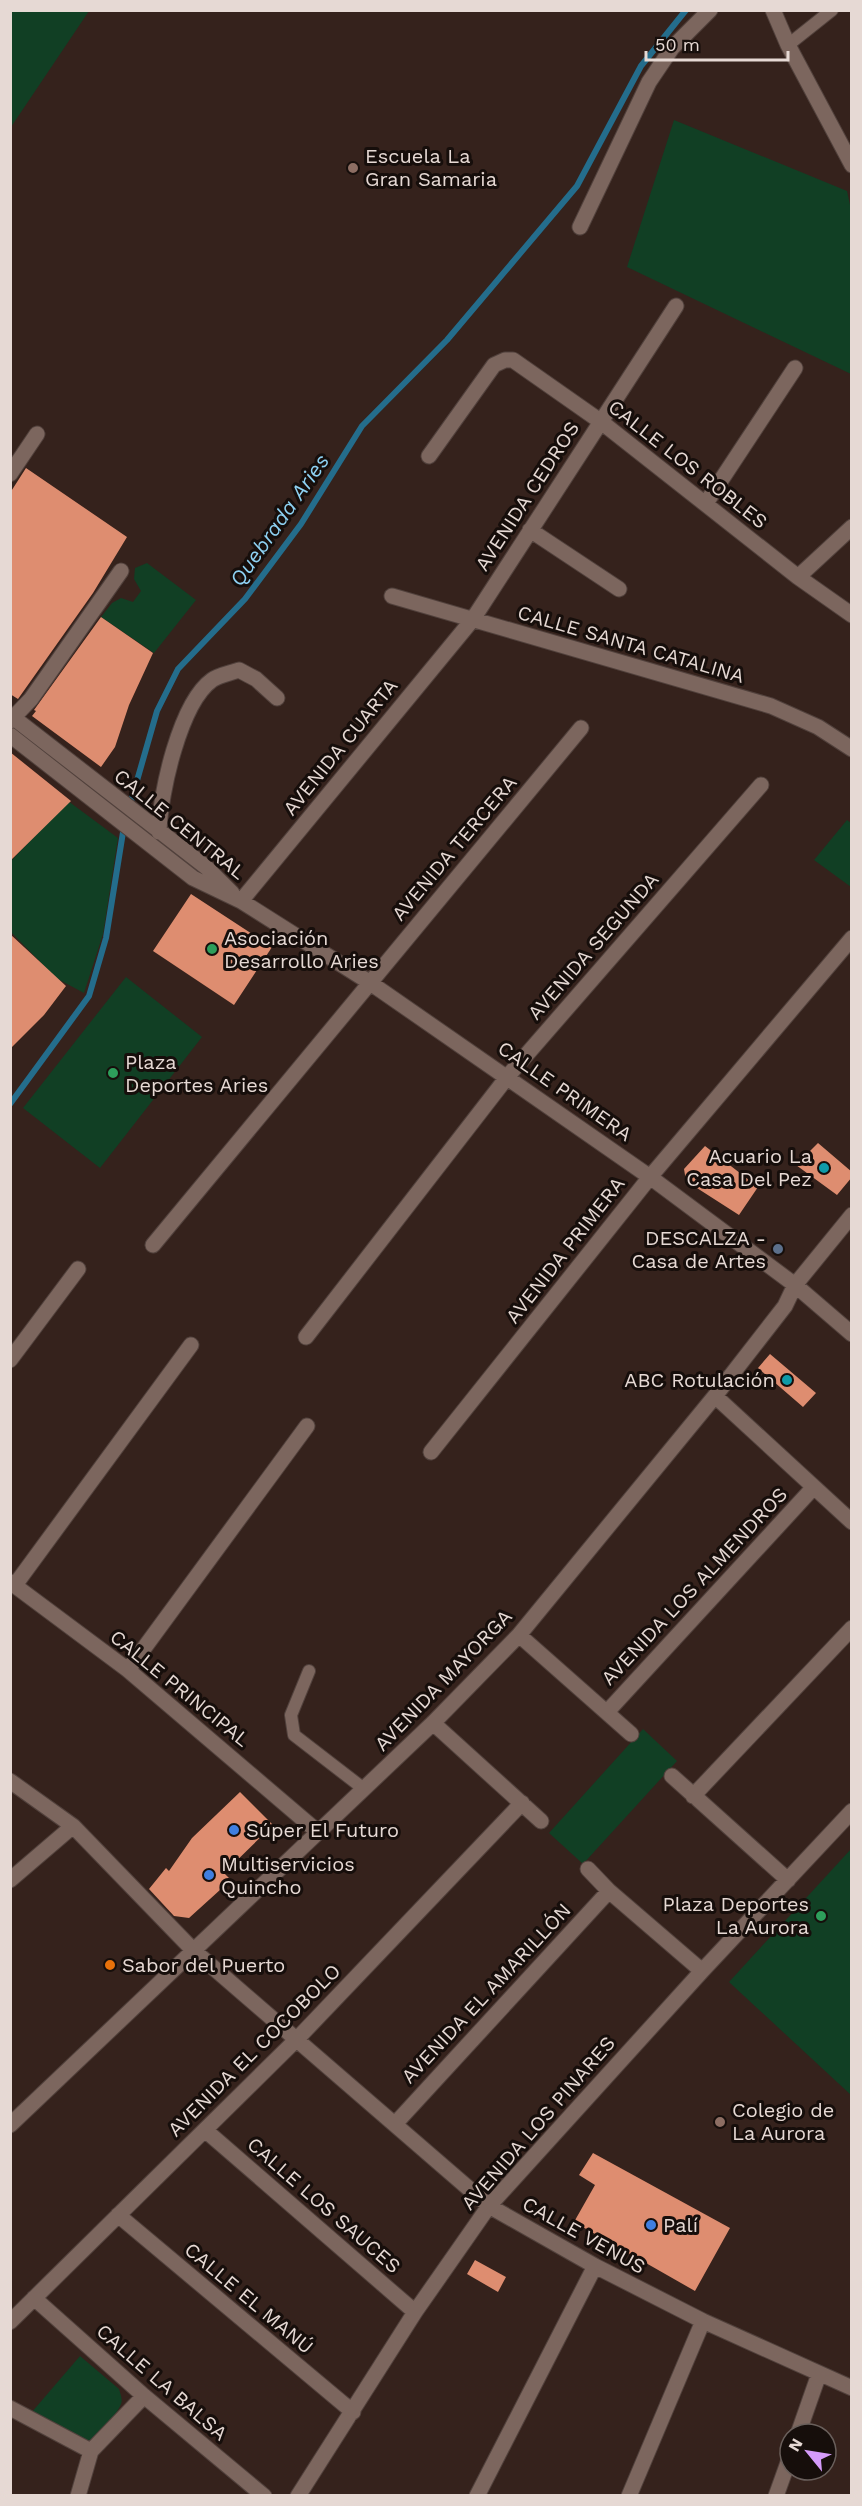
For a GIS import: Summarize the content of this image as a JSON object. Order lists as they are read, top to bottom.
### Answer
{
  "streets": {
    "street": [
      "CALLE LOS ROBLES",
      "AVENIDA CEDROS",
      "CALLE SANTA CATALINA",
      "AVENIDA CUARTA",
      "CALLE CENTRAL",
      "AVENIDA TERCERA",
      "AVENIDA SEGUNDA",
      "CALLE PRIMERA",
      "AVENIDA PRIMERA",
      "AVENIDA LOS ALMENDROS",
      "AVENIDA MAYORGA",
      "CALLE PRINCIPAL",
      "AVENIDA EL AMARILLÓN",
      "AVENIDA EL COCOBOLO",
      "AVENIDA LOS PINARES",
      "CALLE LOS SAUCES",
      "CALLE VENUS",
      "CALLE EL MANÚ",
      "CALLE LA BALSA"
    ]
  },
  "crossings": [
    ["CALLE LOS ROBLES", "AVENIDA CEDROS"],
    ["AVENIDA CEDROS", "CALLE SANTA CATALINA"],
    ["AVENIDA CEDROS", "AVENIDA CUARTA"],
    ["CALLE SANTA CATALINA", "AVENIDA CUARTA"],
    ["AVENIDA CUARTA", "CALLE CENTRAL"],
    ["AVENIDA CUARTA", "CALLE PRIMERA"],
    ["CALLE CENTRAL", "CALLE PRIMERA"],
    ["AVENIDA TERCERA", "CALLE PRIMERA"],
    ["AVENIDA SEGUNDA", "CALLE PRIMERA"],
    ["CALLE PRIMERA", "AVENIDA PRIMERA"],
    ["CALLE PRIMERA", "AVENIDA MAYORGA"],
    ["AVENIDA MAYORGA", "CALLE PRINCIPAL"],
    ["AVENIDA MAYORGA", "CALLE VENUS"],
    ["AVENIDA EL AMARILLÓN", "CALLE VENUS"],
    ["AVENIDA EL COCOBOLO", "CALLE LOS SAUCES"],
    ["AVENIDA EL COCOBOLO", "CALLE VENUS"],
    ["AVENIDA EL COCOBOLO", "CALLE EL MANÚ"],
    ["AVENIDA EL COCOBOLO", "CALLE LA BALSA"],
    ["AVENIDA LOS PINARES", "CALLE LOS SAUCES"],
    ["AVENIDA LOS PINARES", "CALLE VENUS"],
    ["AVENIDA LOS PINARES", "CALLE EL MANÚ"]
  ],
  "water": ["Quebrada Aries"],
  "places": [
    "Escuela La Gran Samaria",
    "Asociación Desarrollo Aries",
    "Plaza Deportes Aries",
    "Acuario La Casa Del Pez",
    "DESCALZA - Casa de Artes",
    "ABC Rotulación",
    "Súper El Futuro",
    "Multiservicios Quincho",
    "Plaza Deportes La Aurora",
    "Sabor del Puerto",
    "Colegio de La Aurora",
    "Palí"
  ],
  "scale_bar": "50 m",
  "north": "top left"
}
